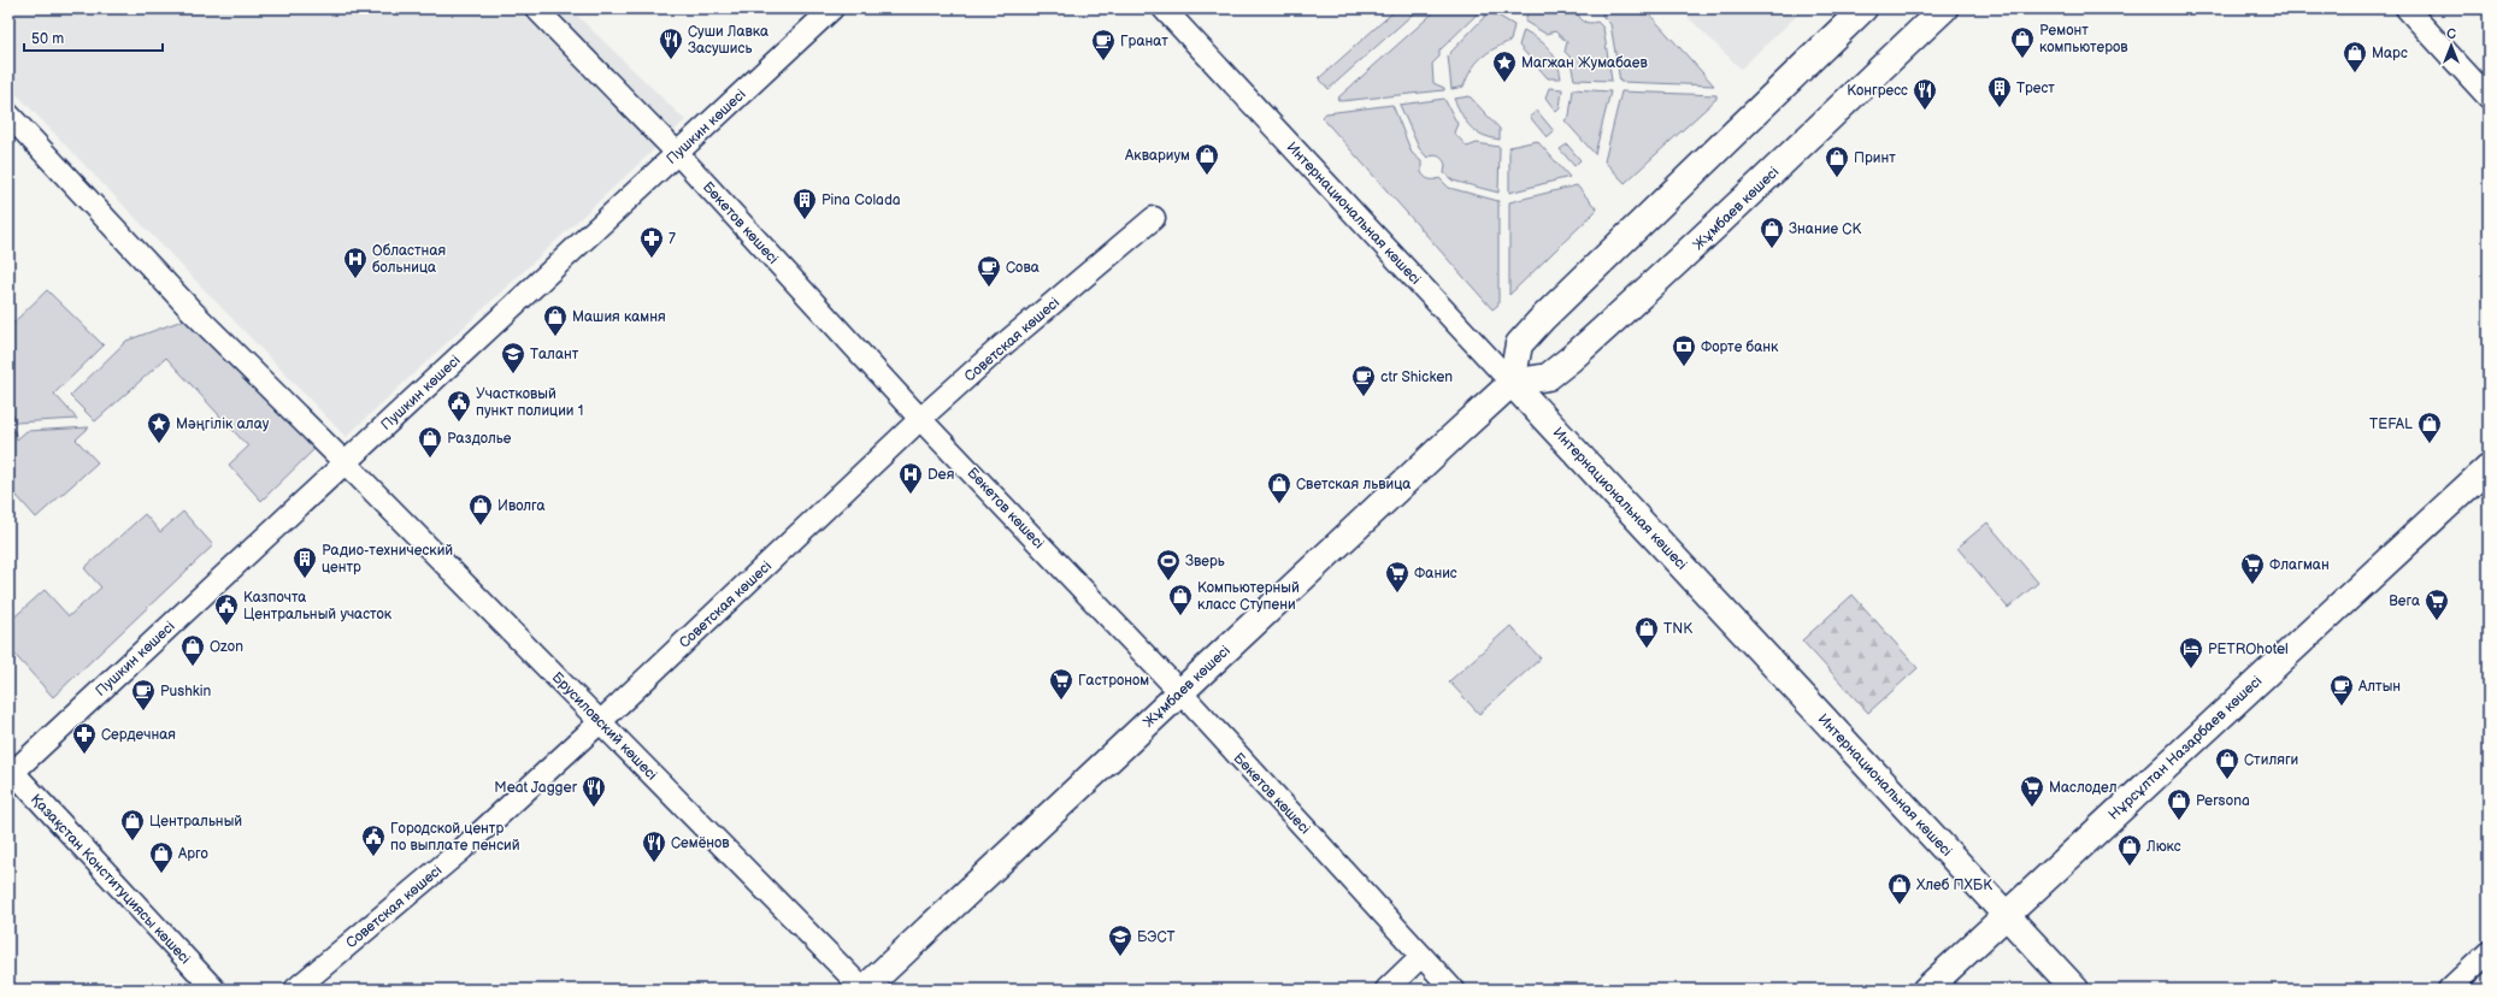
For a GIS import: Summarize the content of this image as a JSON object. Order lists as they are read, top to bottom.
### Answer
{
  "streets": {
    "main road": ["Жұмбаев көшесі", "Интернациональная көшесі", "Нұрсұлтан Назарбаев көшесі"],
    "street": [
      "Пушкин көшесі",
      "Бөкетов көшесі",
      "Советская көшесі",
      "Брусиловский көшесі",
      "Қазақстан Конституциясы көшесі"
    ]
  },
  "crossings": [
    ["Пушкин көшесі", "Бөкетов көшесі"],
    ["Пушкин көшесі", "Брусиловский көшесі"],
    ["Пушкин көшесі", "Қазақстан Конституциясы көшесі"],
    ["Жұмбаев көшесі", "Интернациональная көшесі"],
    ["Жұмбаев көшесі", "Бөкетов көшесі"],
    ["Жұмбаев көшесі", "Брусиловский көшесі"],
    ["Интернациональная көшесі", "Нұрсұлтан Назарбаев көшесі"],
    ["Бөкетов көшесі", "Советская көшесі"],
    ["Советская көшесі", "Брусиловский көшесі"]
  ],
  "places": {
    "shop": [
      "Ремонт компьютеров",
      "Марс",
      "Аквариум",
      "Принт",
      "Знание СК",
      "Машия камня",
      "TEFAL",
      "Раздолье",
      "Светская львица",
      "Иволга",
      "Компьютерный класс Ступени",
      "TNK",
      "Ozon",
      "Стиляги",
      "Persona",
      "Центральный",
      "Люкс",
      "Арго",
      "Хлеб ПХБК"
    ],
    "restaurant": [
      "Суши Лавка Засушись",
      "Конгресс",
      "Meat Jagger",
      "Семёнов"
    ],
    "cafe": [
      "Гранат",
      "Сова",
      "ctr Shicken",
      "Алтын",
      "Pushkin"
    ],
    "place": ["Магжан Жумабаев", "Мәңгілік алау"],
    "building": ["Трест", "Pina Colada", "Радио-технический центр"],
    "pharmacy": ["7", "Сердечная"],
    "hospital": ["Областная больница", "Deя"],
    "bank": ["Форте банк"],
    "school or university": ["Талант", "БЭСТ"],
    "public building": ["Участковый пункт полиции 1", "Казпочта Центральный участок", "Городской центр по выплате пенсий"],
    "sports": ["Зверь"],
    "supermarket": [
      "Флагман",
      "Фанис",
      "Вега",
      "Гастроном",
      "Маслодел"
    ],
    "hotel": ["PETROhotel"]
  },
  "scale_bar": "50 m",
  "north": "top"
}
